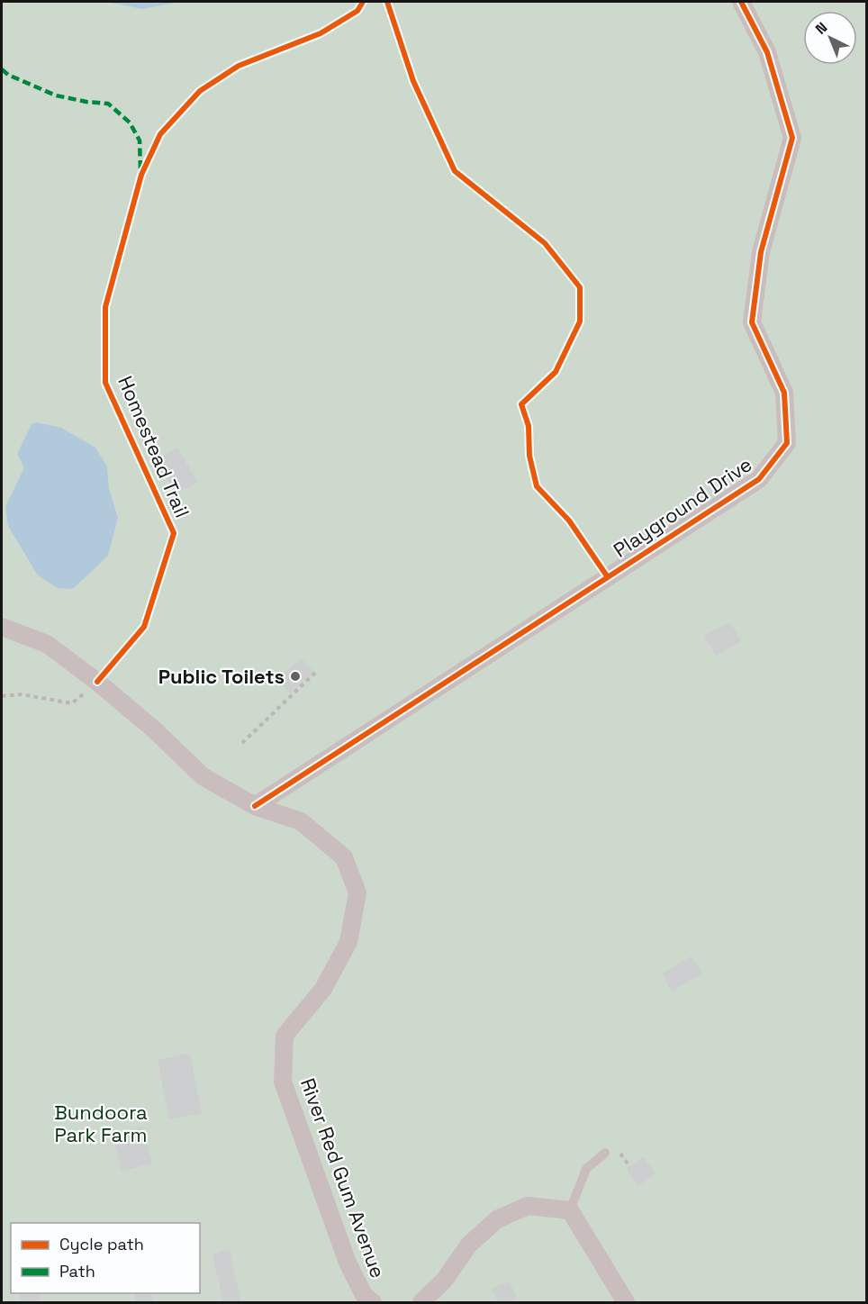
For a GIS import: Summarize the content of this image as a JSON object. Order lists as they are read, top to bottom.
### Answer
{
  "streets": {
    "street": ["Playground Drive", "River Red Gum Avenue"],
    "cycle path": ["Homestead Trail"]
  },
  "crossings": [
    ["Playground Drive", "River Red Gum Avenue"]
  ],
  "parks": ["Bundoora Park Farm"],
  "places": ["Public Toilets"],
  "legend": ["Cycle path", "Path"],
  "north": "top left"
}
